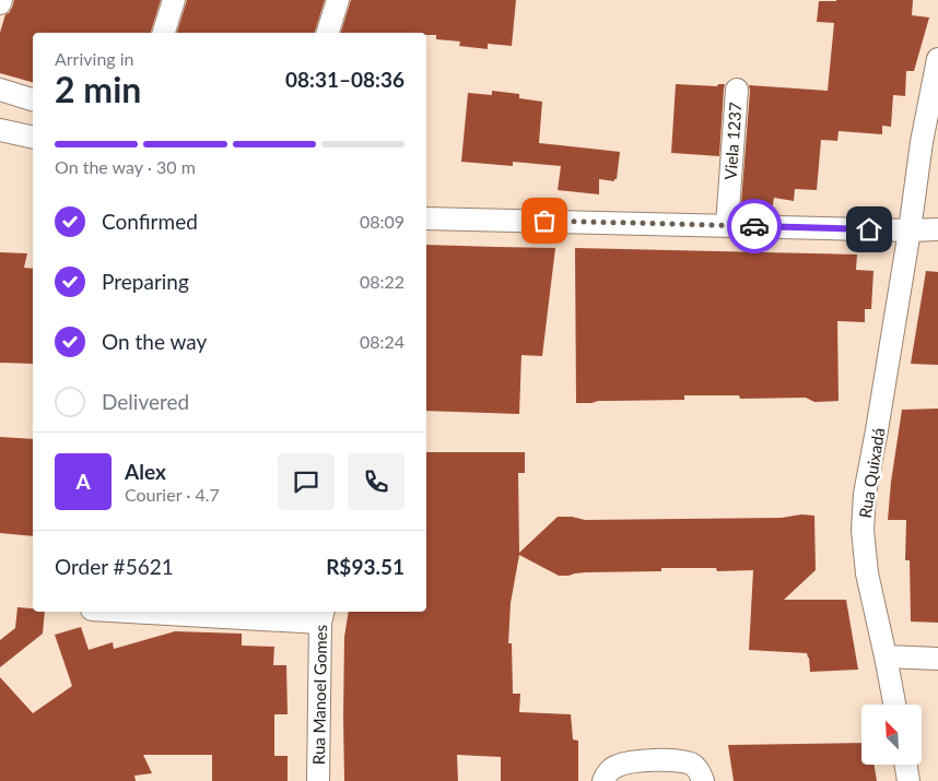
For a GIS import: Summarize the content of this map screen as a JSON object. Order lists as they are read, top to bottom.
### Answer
{
  "streets": {
    "street": ["Viela 1237", "Rua Quixadá", "Rua Manoel Gomes"]
  },
  "north": "top left",
  "page": {
    "heading": ["2 min", "Arriving in", "08:31–08:36"],
    "panel": [
      "Alex",
      "Courier · 4.7",
      "Order #5621",
      "R$93.51"
    ],
    "bar": "On the way · 30 m",
    "list": [
      ["Confirmed", "08:09"],
      ["Preparing", "08:22"],
      ["On the way", "08:24"],
      "Delivered"
    ],
    "round": "A"
  }
}
